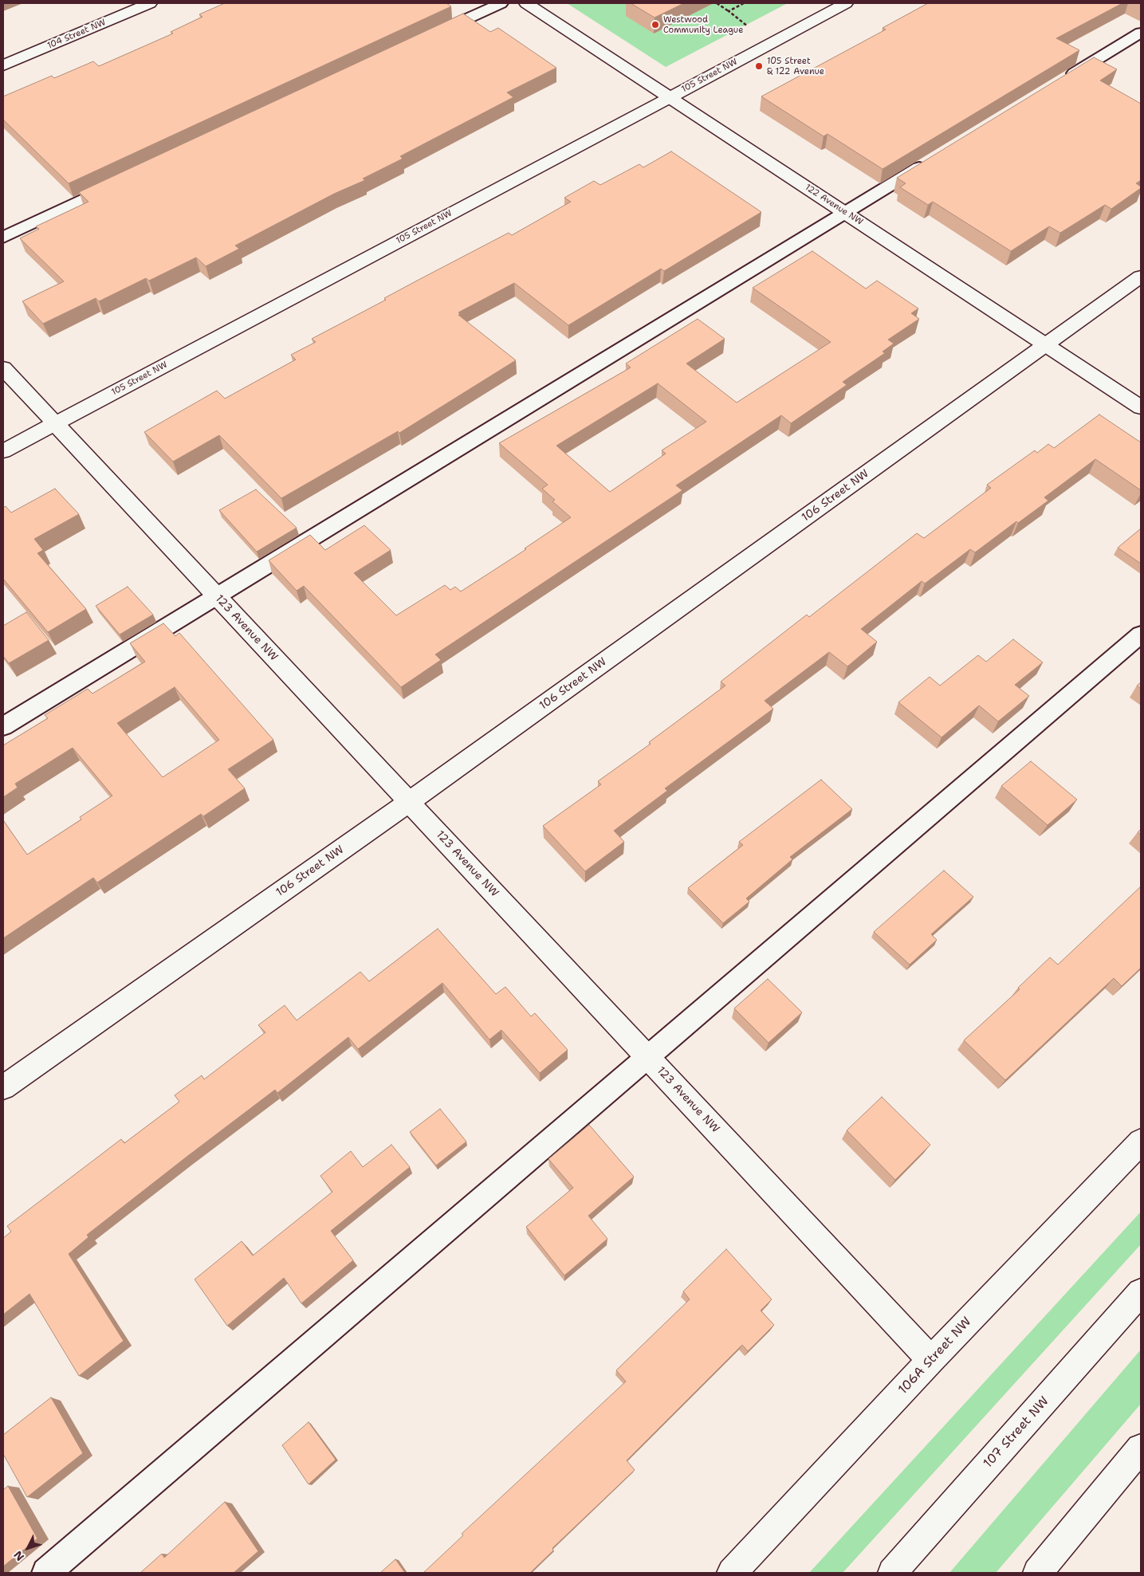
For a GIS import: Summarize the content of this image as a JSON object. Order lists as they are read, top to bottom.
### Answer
{
  "streets": {
    "street": [
      "104 Street NW",
      "105 Street NW",
      "122 Avenue NW",
      "106 Street NW",
      "123 Avenue NW",
      "106A Street NW",
      "107 Street NW"
    ]
  },
  "crossings": [
    ["105 Street NW", "122 Avenue NW"],
    ["105 Street NW", "123 Avenue NW"],
    ["122 Avenue NW", "106 Street NW"],
    ["106 Street NW", "123 Avenue NW"],
    ["123 Avenue NW", "106A Street NW"]
  ],
  "places": ["Westwood Community League", "105 Street & 122 Avenue"],
  "north": "bottom left"
}
